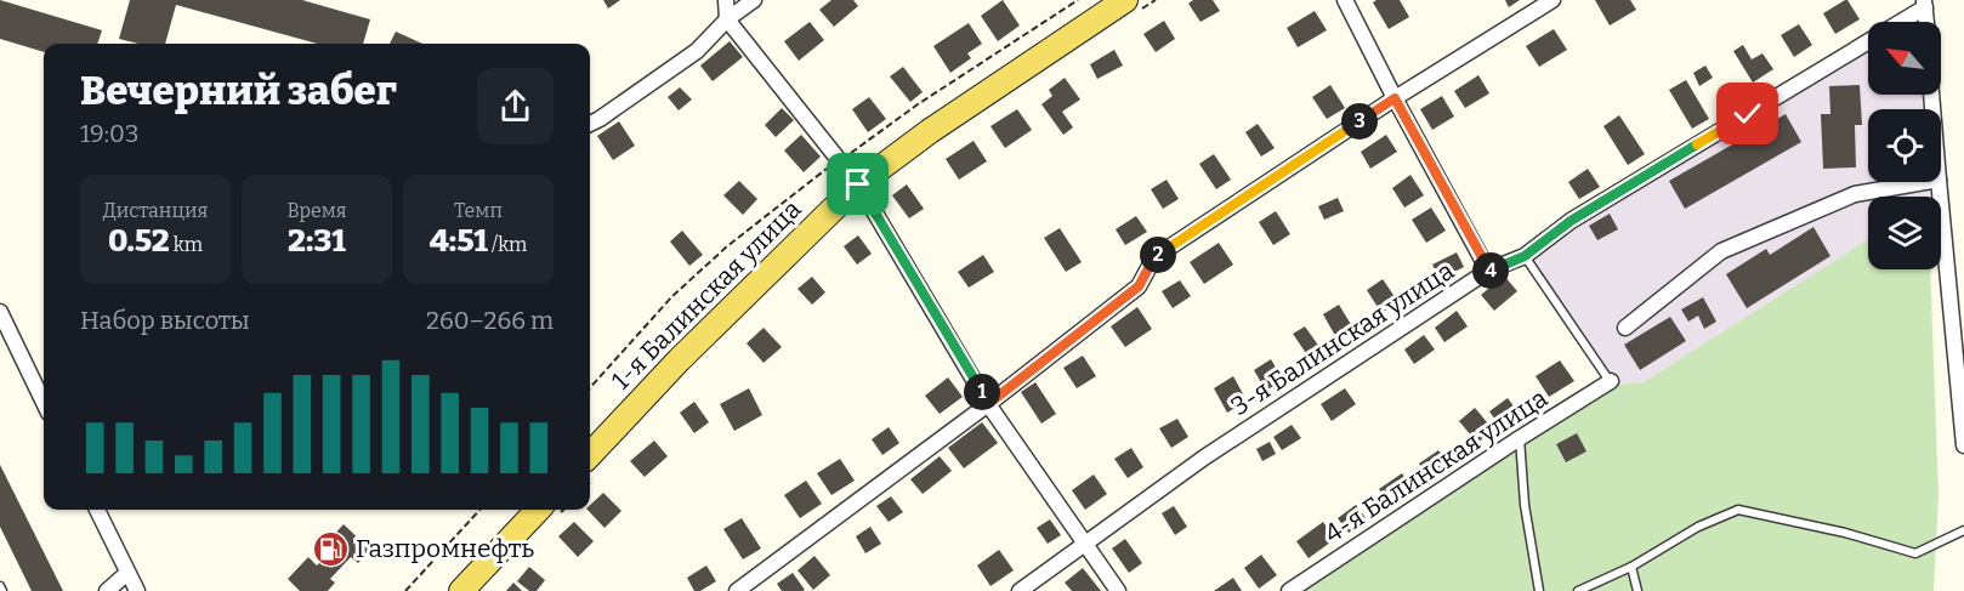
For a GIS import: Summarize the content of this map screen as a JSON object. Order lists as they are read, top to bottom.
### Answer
{
  "streets": {
    "main road": ["1-я Балинская улица"],
    "street": ["3-я Балинская улица", "4-я Балинская улица"]
  },
  "places": {
    "fuel station": ["Газпромнефть"]
  },
  "north": "top left",
  "page": {
    "heading": ["Вечерний забег", "19:03"],
    "pins": [
      "3",
      "2",
      "4",
      "1"
    ],
    "stats": [
      ["Дистанция", "0.52 km"],
      ["Время", "2:31"],
      ["Темп", "4:51 /km"]
    ],
    "chart": ["Набор высоты", "260–266 m"]
  }
}
